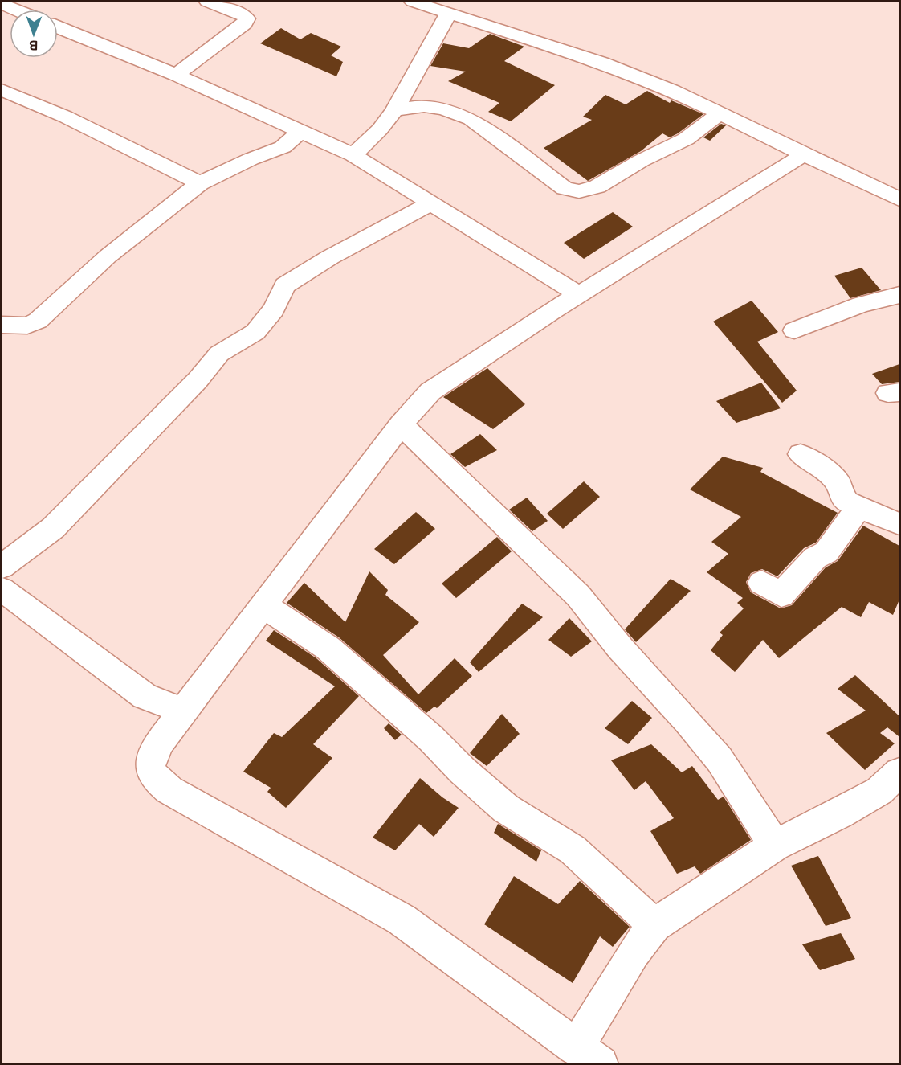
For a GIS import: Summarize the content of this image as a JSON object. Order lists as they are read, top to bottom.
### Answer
{
  "north": "bottom"
}
